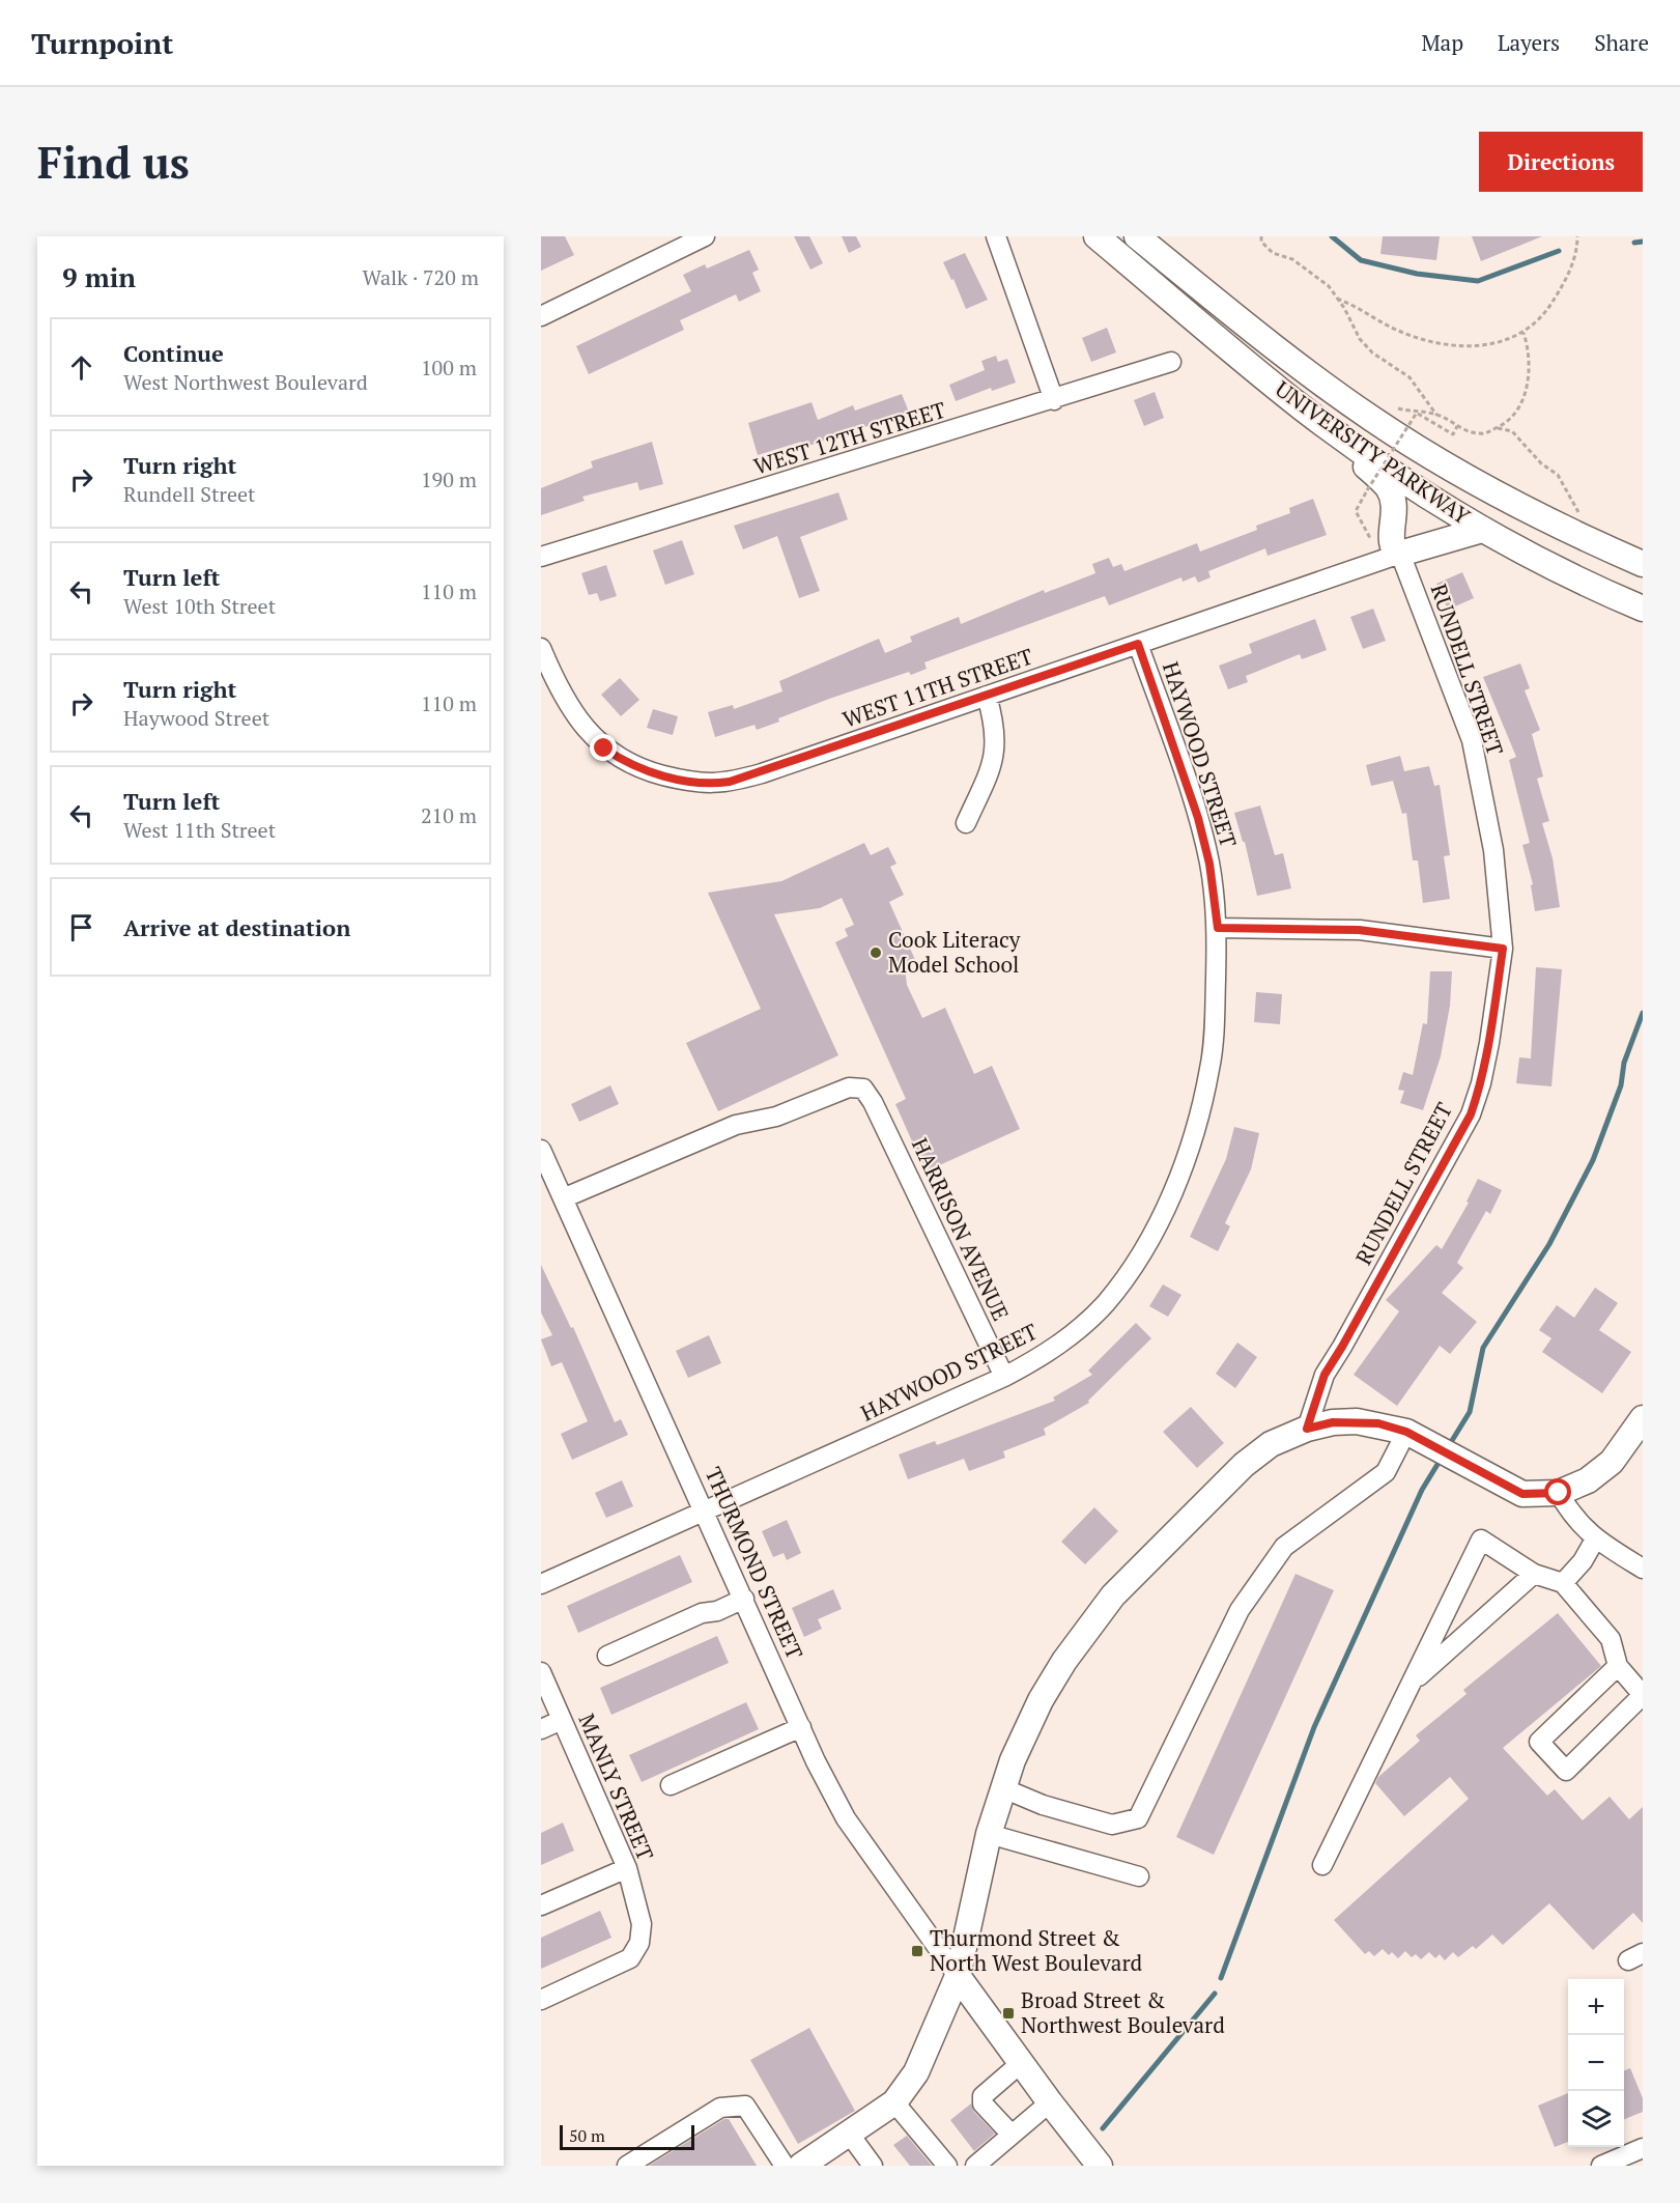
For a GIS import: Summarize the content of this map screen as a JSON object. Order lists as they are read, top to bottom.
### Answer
{
  "streets": {
    "main road": ["UNIVERSITY PARKWAY"],
    "street": [
      "WEST 12TH STREET",
      "RUNDELL STREET",
      "WEST 11TH STREET",
      "HAYWOOD STREET",
      "HARRISON AVENUE",
      "THURMOND STREET",
      "MANLY STREET"
    ]
  },
  "crossings": [
    ["RUNDELL STREET", "WEST 11TH STREET"],
    ["WEST 11TH STREET", "HAYWOOD STREET"],
    ["HAYWOOD STREET", "HARRISON AVENUE"],
    ["HAYWOOD STREET", "THURMOND STREET"],
    ["HARRISON AVENUE", "THURMOND STREET"]
  ],
  "places": {
    "other": ["Cook Literacy Model School"],
    "transit": ["Thurmond Street & North West Boulevard", "Broad Street & Northwest Boulevard"]
  },
  "scale_bar": "50 m",
  "page": {
    "header": "Turnpoint",
    "nav": ["Map", "Layers", "Share"],
    "buttons": "Directions",
    "title": "Find us",
    "heading": ["9 min", "Walk · 720 m"],
    "list": [
      ["Continue", "West Northwest Boulevard", "100 m"],
      ["Turn right", "Rundell Street", "190 m"],
      ["Turn left", "West 10th Street", "110 m"],
      ["Turn right", "Haywood Street", "110 m"],
      ["Turn left", "West 11th Street", "210 m"],
      "Arrive at destination"
    ],
    "map_buttons": ["+", "−"],
    "scale": "50 m"
  }
}
